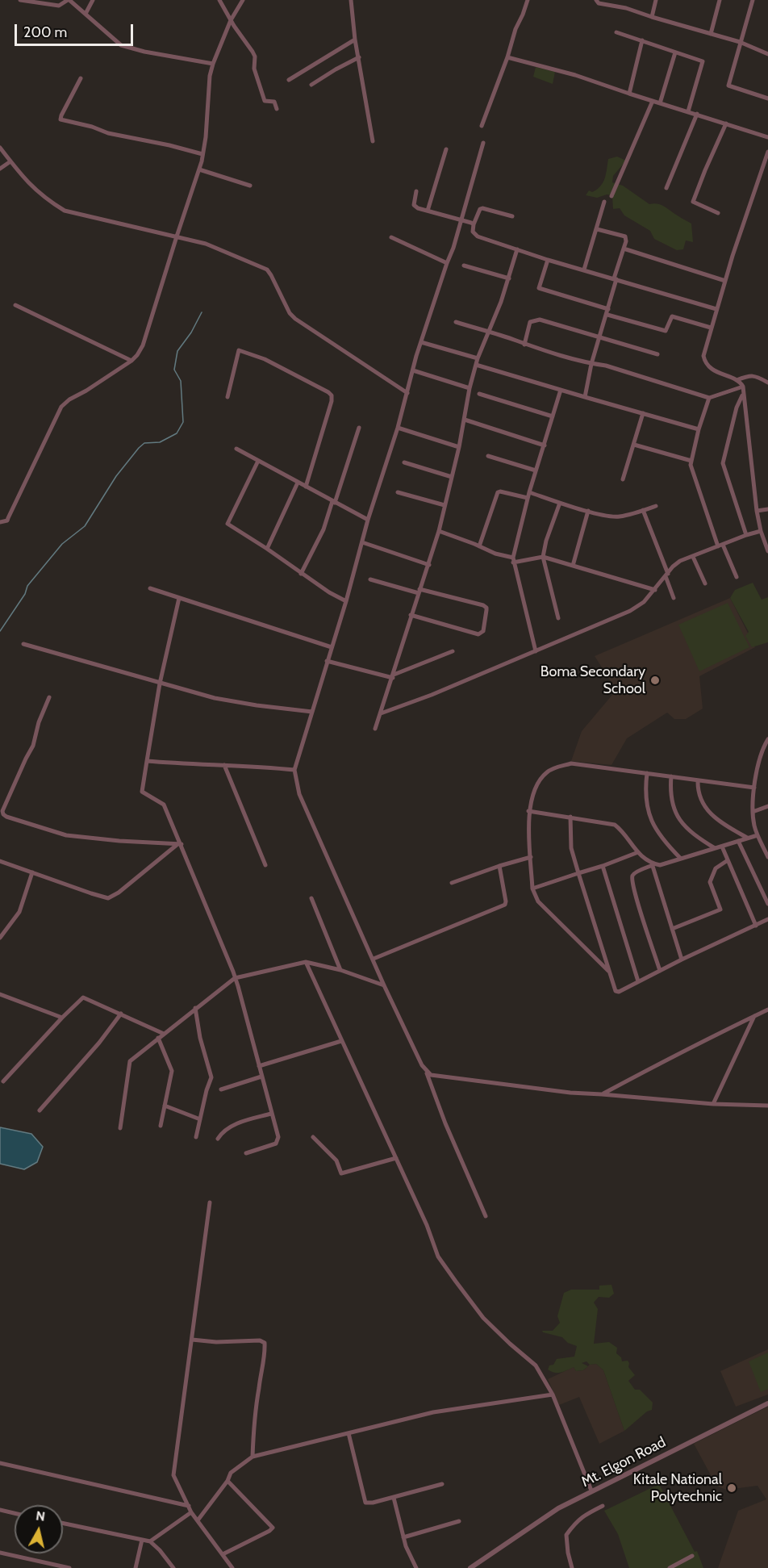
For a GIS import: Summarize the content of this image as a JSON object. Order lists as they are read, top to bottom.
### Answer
{
  "streets": {
    "street": ["Mt. Elgon Road"]
  },
  "places": ["Boma Secondary School", "Kitale National Polytechnic"],
  "scale_bar": "200 m",
  "north": "top"
}
